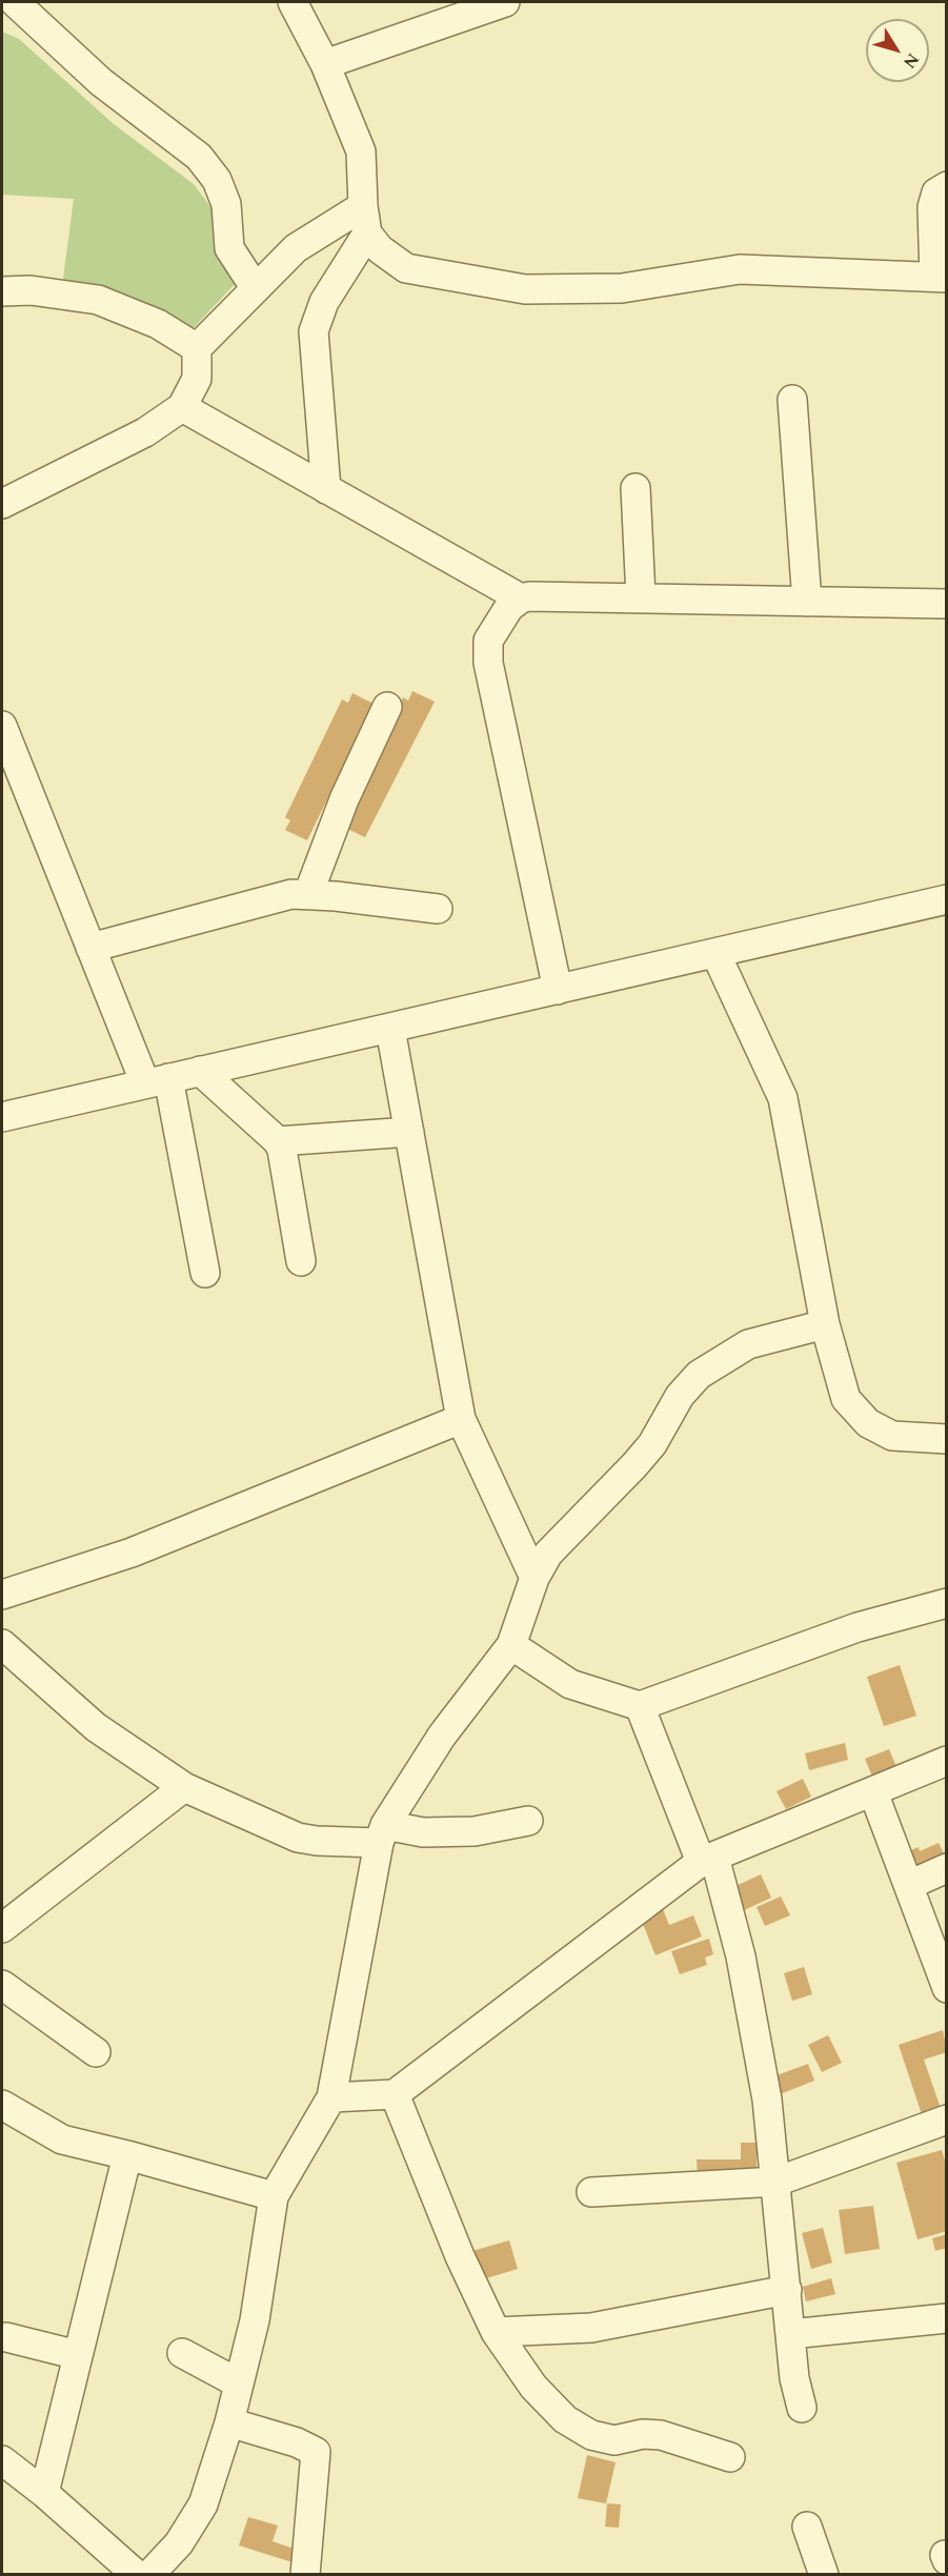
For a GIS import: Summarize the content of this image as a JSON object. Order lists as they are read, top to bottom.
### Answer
{
  "north": "bottom right"
}
